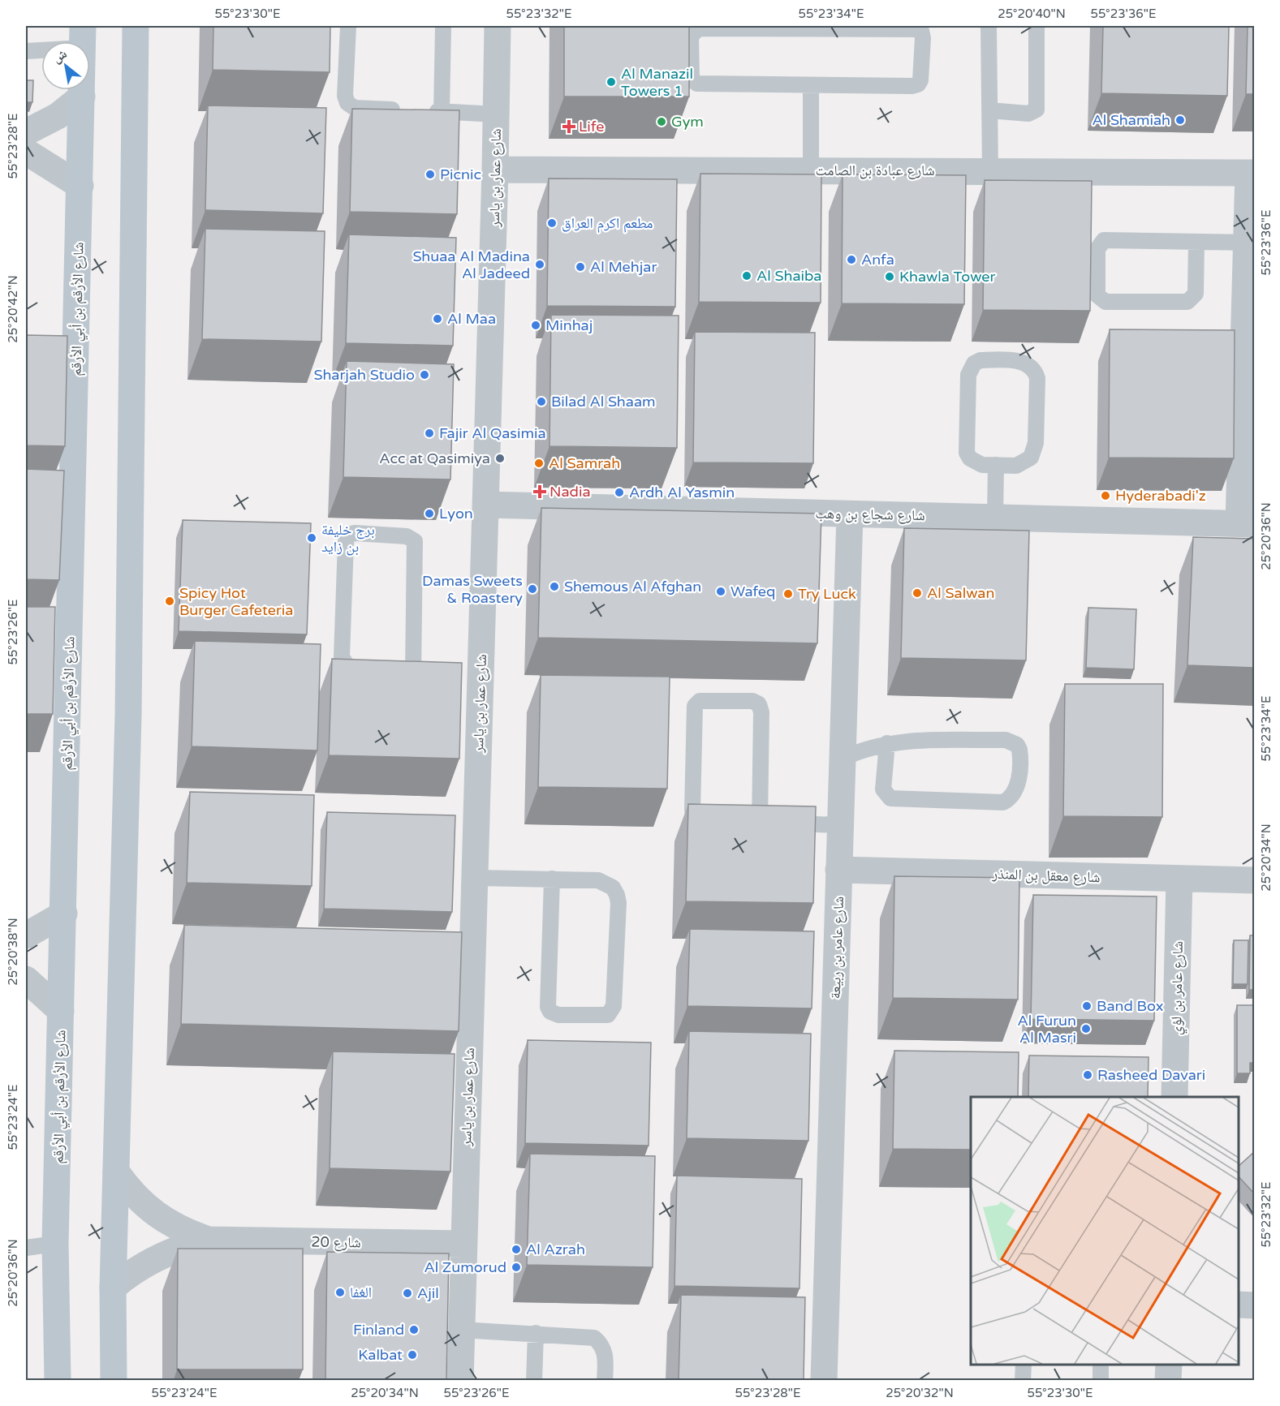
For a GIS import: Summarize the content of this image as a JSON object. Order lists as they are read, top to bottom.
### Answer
{
  "streets": {
    "street": [
      "شارع عبادة بن الصامت",
      "شارع عمار بن ياسر",
      "شارع الأرقم بن أبي الأرقم",
      "شارع شجاع بن وهب",
      "شارع معقل بن المنذر",
      "شارع عامر بن ربيعة",
      "شارع عامر بن لؤي",
      "شارع 20"
    ]
  },
  "crossings": [
    ["شارع عبادة بن الصامت", "شارع عمار بن ياسر"],
    ["شارع عمار بن ياسر", "شارع شجاع بن وهب"],
    ["شارع عمار بن ياسر", "شارع 20"],
    ["شارع شجاع بن وهب", "شارع عامر بن ربيعة"],
    ["شارع معقل بن المنذر", "شارع عامر بن ربيعة"],
    ["شارع معقل بن المنذر", "شارع عامر بن لؤي"]
  ],
  "places": {
    "other": [
      "Al Manazil Towers 1",
      "Al Shamiah",
      "Gym",
      "Picnic",
      "مطعم اكرم العراق",
      "Anfa",
      "Shuaa Al Madina Al Jadeed",
      "Al Mehjar",
      "Al Shaiba",
      "Khawla Tower",
      "Al Maa",
      "Minhaj",
      "Sharjah Studio",
      "Bilad Al Shaam",
      "Fajir Al Qasimia",
      "Acc at Qasimiya",
      "Al Samrah",
      "Ardh Al Yasmin",
      "Hyderabadi'z",
      "Lyon",
      "برج خليفة بن زايد",
      "Shemous Al Afghan",
      "Damas Sweets & Roastery",
      "Wafeq",
      "Al Salwan",
      "Try Luck",
      "Spicy Hot Burger Cafeteria",
      "Band Box",
      "Al Furun Al Masri",
      "Rasheed Davari",
      "Al Azrah",
      "Al Zumorud",
      "الغفا",
      "Ajil",
      "Finland",
      "Kalbat"
    ],
    "health": ["Life", "Nadia"]
  },
  "north": "top left",
  "coordinates": [
    "55°23'30\"E",
    "55°23'32\"E",
    "55°23'34\"E",
    "25°20'40\"N",
    "55°23'36\"E",
    "55°23'28\"E",
    "25°20'42\"N",
    "25°20'36\"N",
    "55°23'26\"E",
    "25°20'34\"N",
    "25°20'38\"N",
    "55°23'24\"E",
    "25°20'32\"N"
  ]
}
